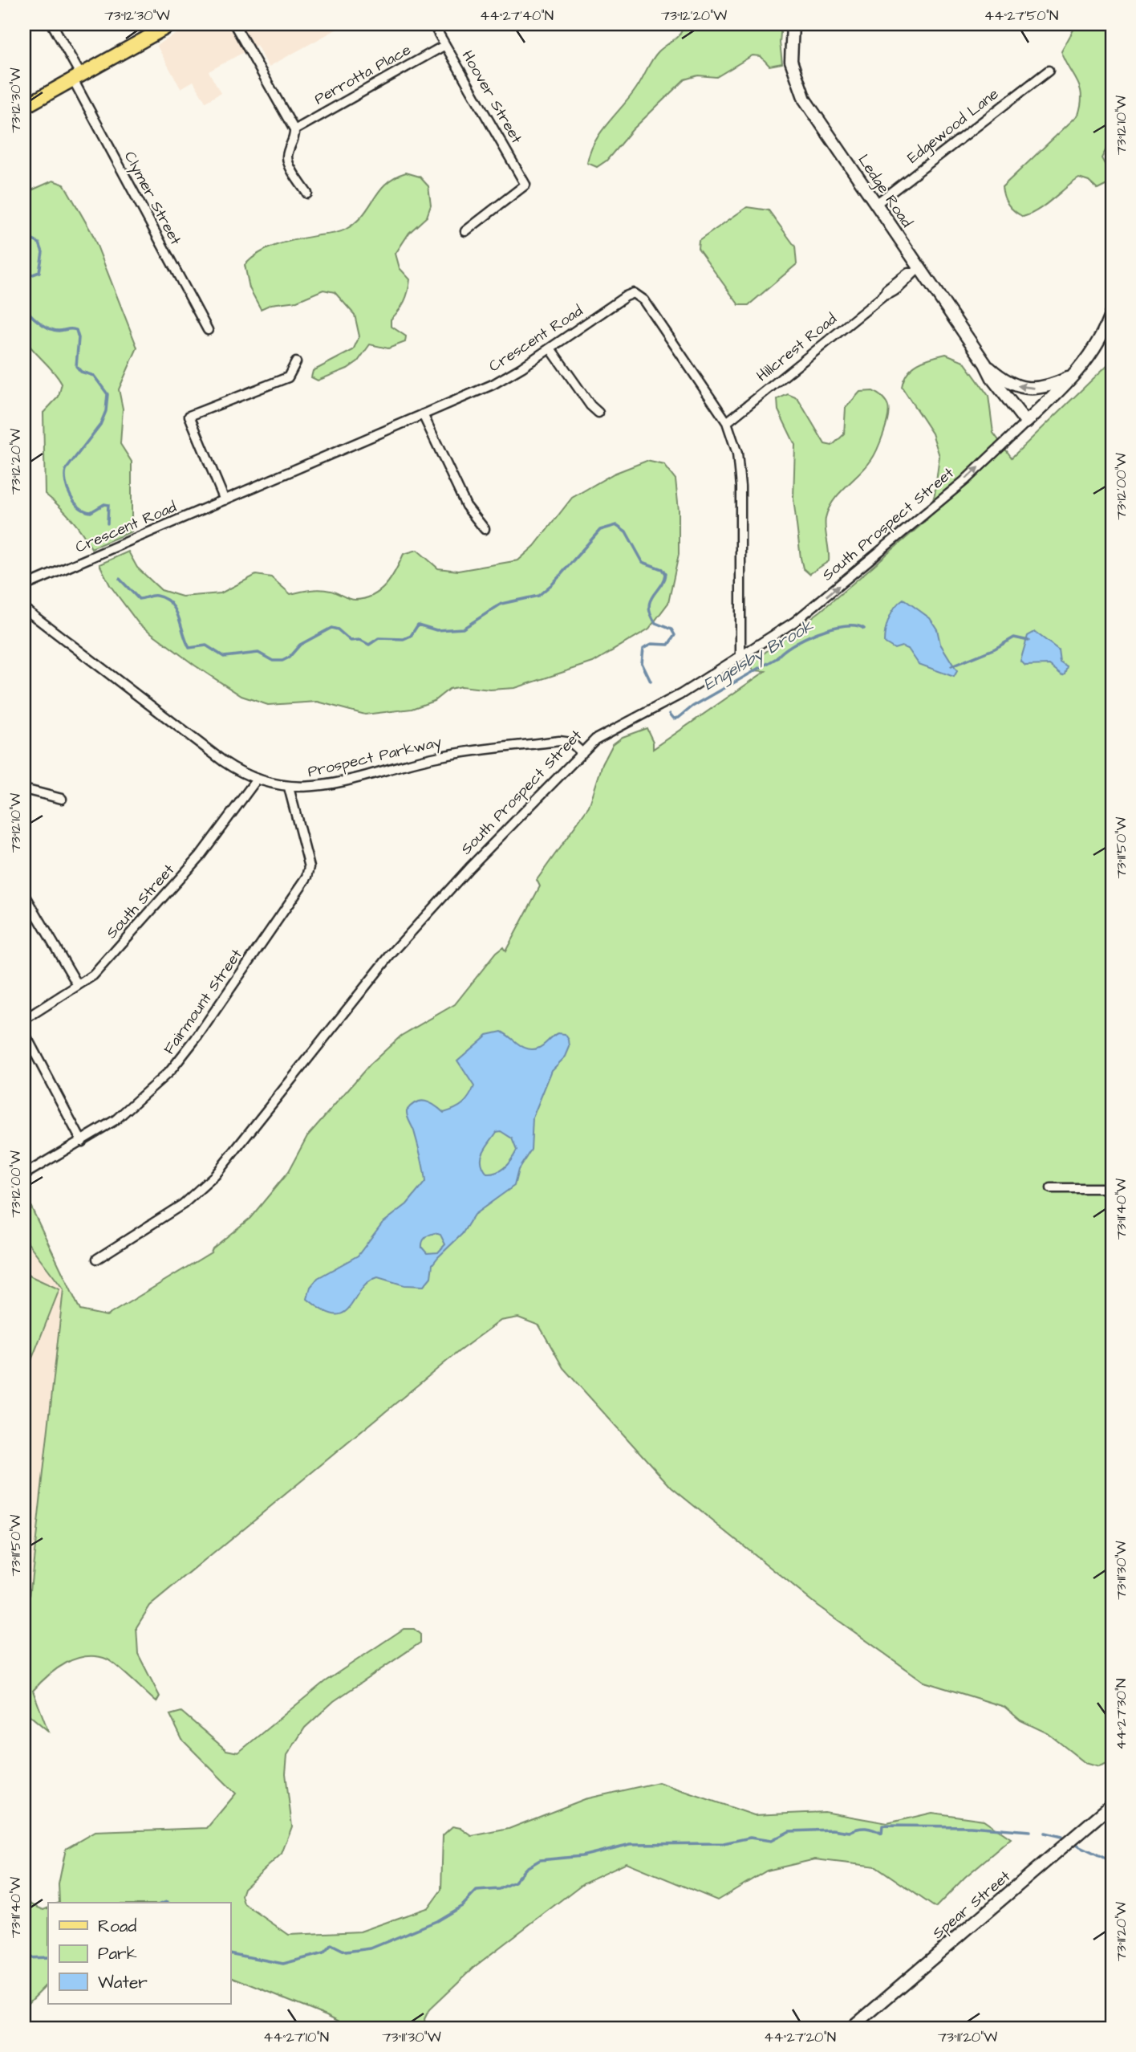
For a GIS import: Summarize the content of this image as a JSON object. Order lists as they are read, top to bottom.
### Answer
{
  "streets": {
    "street": [
      "Perrotta Place",
      "Hoover Street",
      "Edgewood Lane",
      "Ledge Road",
      "Clymer Street",
      "Crescent Road",
      "Hillcrest Road",
      "South Prospect Street",
      "Prospect Parkway",
      "South Street",
      "Fairmount Street",
      "Spear Street"
    ]
  },
  "crossings": [
    ["Perrotta Place", "Hoover Street"],
    ["Edgewood Lane", "Ledge Road"],
    ["Ledge Road", "Hillcrest Road"],
    ["Ledge Road", "South Prospect Street"],
    ["Crescent Road", "Hillcrest Road"],
    ["Crescent Road", "South Prospect Street"],
    ["South Prospect Street", "Prospect Parkway"],
    ["Prospect Parkway", "South Street"],
    ["Prospect Parkway", "Fairmount Street"]
  ],
  "water": ["Engelsby Brook"],
  "legend": ["Road", "Park", "Water"],
  "coordinates": [
    "73°12'30\"W",
    "44°27'40\"N",
    "73°12'20\"W",
    "44°27'50\"N",
    "73°12'10\"W",
    "73°12'00\"W",
    "73°11'50\"W",
    "73°11'40\"W",
    "73°11'30\"W",
    "44°27'30\"N",
    "73°11'20\"W",
    "44°27'10\"N",
    "44°27'20\"N"
  ]
}
